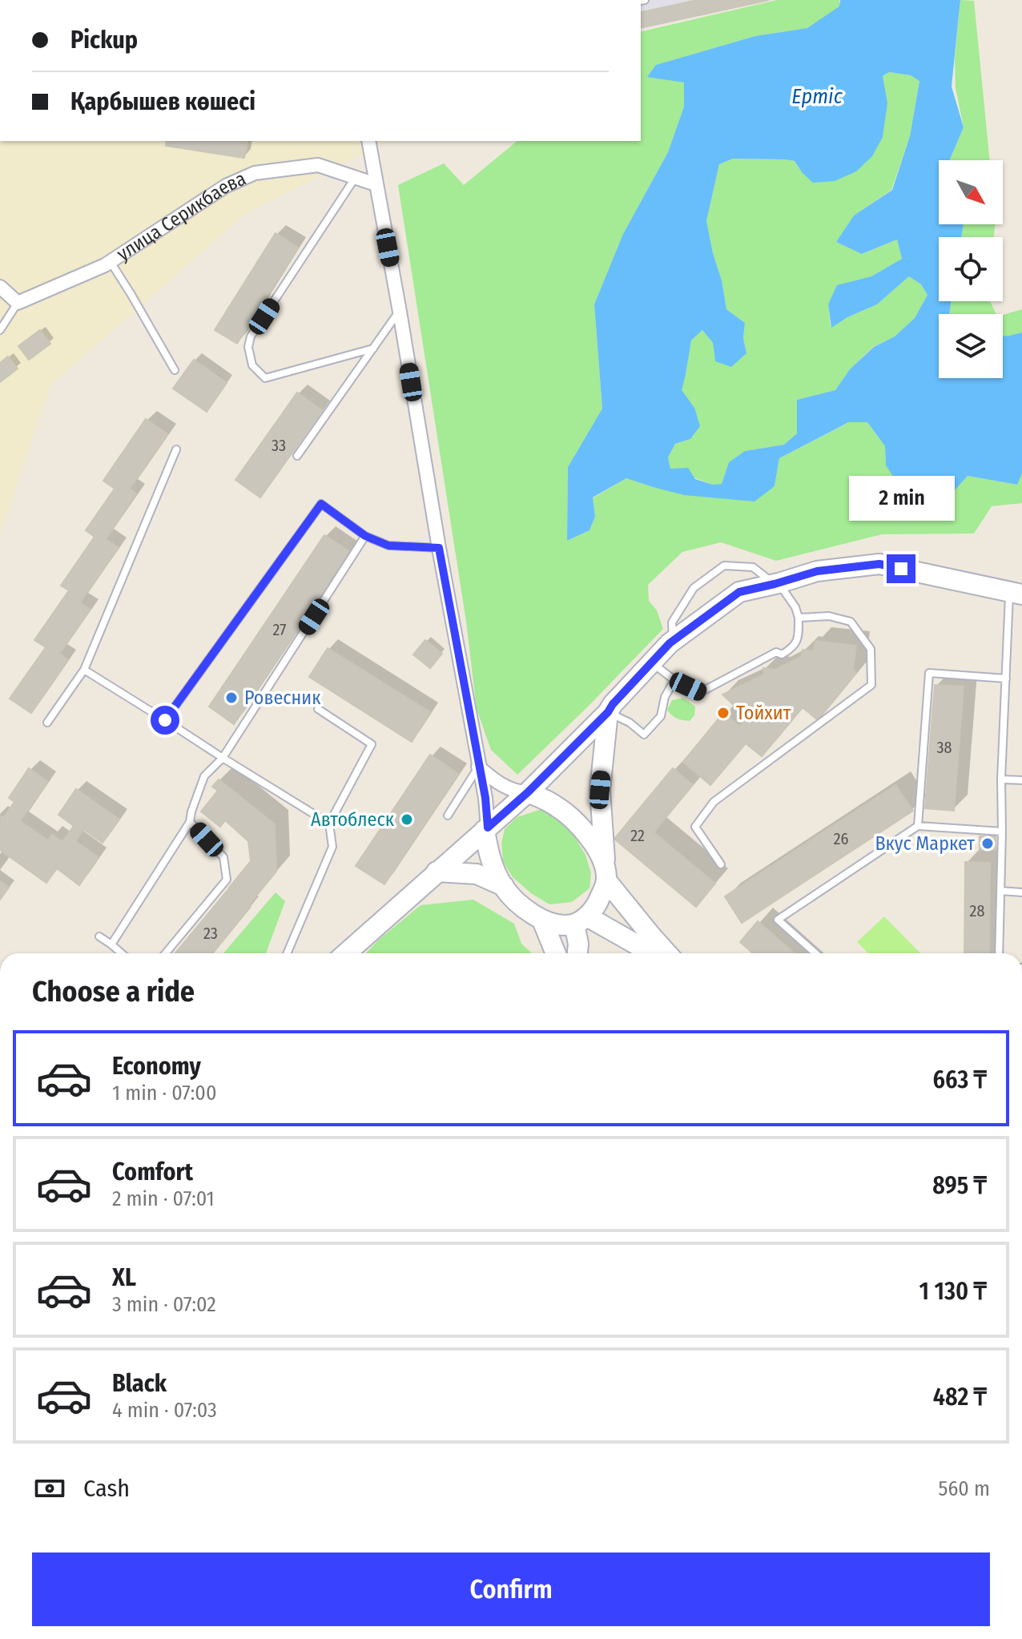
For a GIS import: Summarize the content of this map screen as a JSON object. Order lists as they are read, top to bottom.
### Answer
{
  "streets": {
    "street": ["улица Серикбаева"]
  },
  "water": ["Ертіс"],
  "places": [
    "Ровесник",
    "Тойхит",
    "Автоблеск",
    "Вкус Маркет"
  ],
  "house_numbers": [
    "33",
    "27",
    "38",
    "22",
    "26",
    "28",
    "23"
  ],
  "north": "bottom right",
  "page": {
    "banner": ["Pickup", "Қарбышев көшесі"],
    "bubble": "2 min",
    "heading": "Choose a ride",
    "list": [
      {
        "name": "Economy",
        "note": "1 min · 07:00",
        "value": "663 ₸"
      },
      {
        "name": "Comfort",
        "note": "2 min · 07:01",
        "value": "895 ₸"
      },
      {
        "name": "XL",
        "note": "3 min · 07:02",
        "value": "1 130 ₸"
      },
      {
        "name": "Black",
        "note": "4 min · 07:03",
        "value": "482 ₸"
      }
    ],
    "pay": ["Cash", "560 m"],
    "buttons": "Confirm"
  }
}
